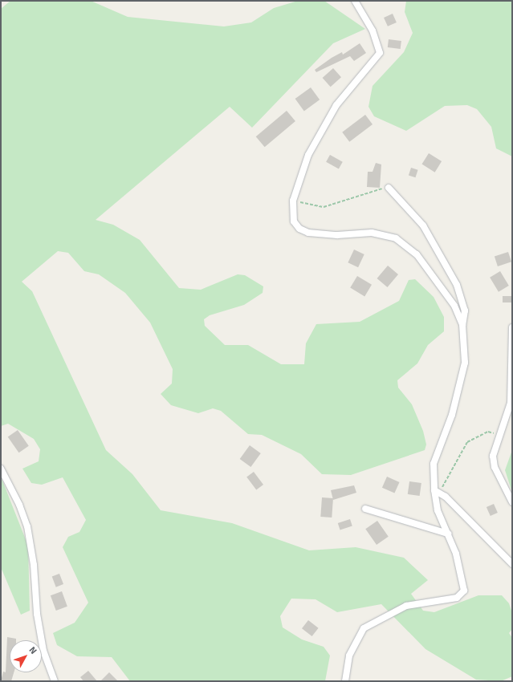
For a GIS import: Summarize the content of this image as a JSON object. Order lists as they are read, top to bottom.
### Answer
{
  "north": "top right"
}
